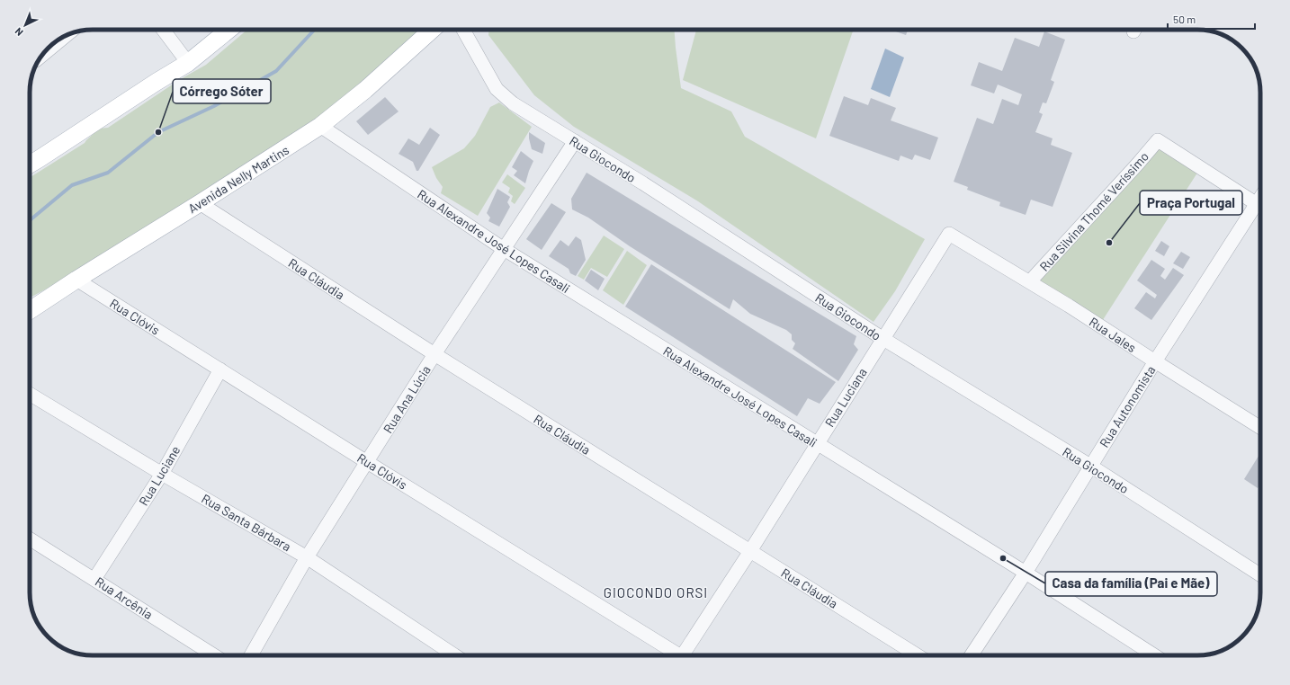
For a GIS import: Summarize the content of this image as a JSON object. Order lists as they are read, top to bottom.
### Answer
{
  "streets": {
    "main road": ["Avenida Nelly Martins"],
    "street": [
      "Rua Giocondo",
      "Rua Silvina Thomé Veríssimo",
      "Rua Alexandre José Lopes Casali",
      "Rua Cláudia",
      "Rua Clóvis",
      "Rua Jales",
      "Rua Luciana",
      "Rua Ana Lúcia",
      "Rua Autonomista",
      "Rua Luciane",
      "Rua Santa Bárbara",
      "Rua Arcênia"
    ]
  },
  "crossings": [
    ["Rua Giocondo", "Rua Luciana"],
    ["Rua Giocondo", "Rua Ana Lúcia"],
    ["Rua Giocondo", "Rua Autonomista"],
    ["Avenida Nelly Martins", "Rua Alexandre José Lopes Casali"],
    ["Avenida Nelly Martins", "Rua Cláudia"],
    ["Avenida Nelly Martins", "Rua Clóvis"],
    ["Rua Silvina Thomé Veríssimo", "Rua Jales"],
    ["Rua Alexandre José Lopes Casali", "Rua Luciana"],
    ["Rua Alexandre José Lopes Casali", "Rua Ana Lúcia"],
    ["Rua Alexandre José Lopes Casali", "Rua Autonomista"],
    ["Rua Cláudia", "Rua Luciana"],
    ["Rua Cláudia", "Rua Ana Lúcia"],
    ["Rua Clóvis", "Rua Ana Lúcia"],
    ["Rua Clóvis", "Rua Luciane"],
    ["Rua Jales", "Rua Luciana"],
    ["Rua Jales", "Rua Autonomista"],
    ["Rua Ana Lúcia", "Rua Santa Bárbara"],
    ["Rua Luciane", "Rua Santa Bárbara"],
    ["Rua Luciane", "Rua Arcênia"]
  ],
  "districts": ["GIOCONDO ORSI"],
  "places": ["Córrego Sóter", "Praça Portugal", "Casa da família (Pai e Mãe)"],
  "scale_bar": "50 m",
  "north": "bottom left"
}
